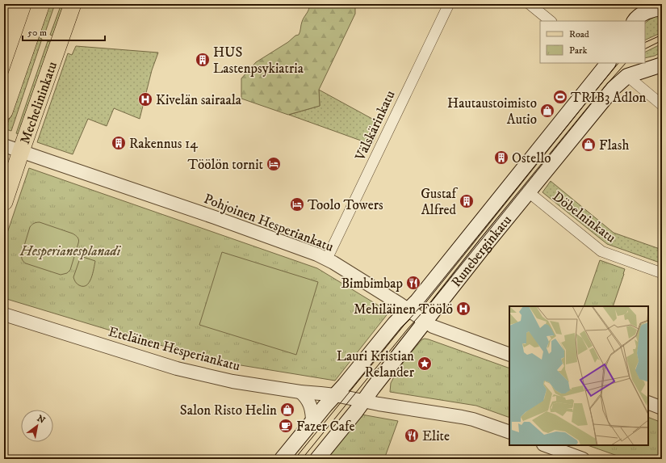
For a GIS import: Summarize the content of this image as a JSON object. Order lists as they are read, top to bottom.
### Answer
{
  "streets": {
    "main road": ["Mechelininkatu", "Runeberginkatu"],
    "street": [
      "Välskärinkatu",
      "Döbelninkatu",
      "Pohjoinen Hesperiankatu",
      "Eteläinen Hesperiankatu"
    ]
  },
  "crossings": [
    ["Mechelininkatu", "Pohjoinen Hesperiankatu"],
    ["Välskärinkatu", "Pohjoinen Hesperiankatu"],
    ["Döbelninkatu", "Runeberginkatu"],
    ["Pohjoinen Hesperiankatu", "Runeberginkatu"],
    ["Runeberginkatu", "Eteläinen Hesperiankatu"]
  ],
  "parks": ["Hesperianesplanadi"],
  "places": {
    "building": [
      "HUS Lastenpsykiatria",
      "Rakennus 14",
      "Ostello",
      "Gustaf Alfred"
    ],
    "sports": ["TRIB3 Adlon"],
    "hospital": ["Kivelän sairaala", "Mehiläinen Töölö"],
    "shop": ["Hautaustoimisto Autio", "Flash", "Salon Risto Helin"],
    "hotel": ["Töölön tornit", "Toolo Towers"],
    "restaurant": ["Bimbimbap", "Elite"],
    "place": ["Lauri Kristian Relander"],
    "cafe": ["Fazer Cafe"]
  },
  "legend": ["Road", "Park"],
  "scale_bar": "50 m",
  "north": "top right"
}
